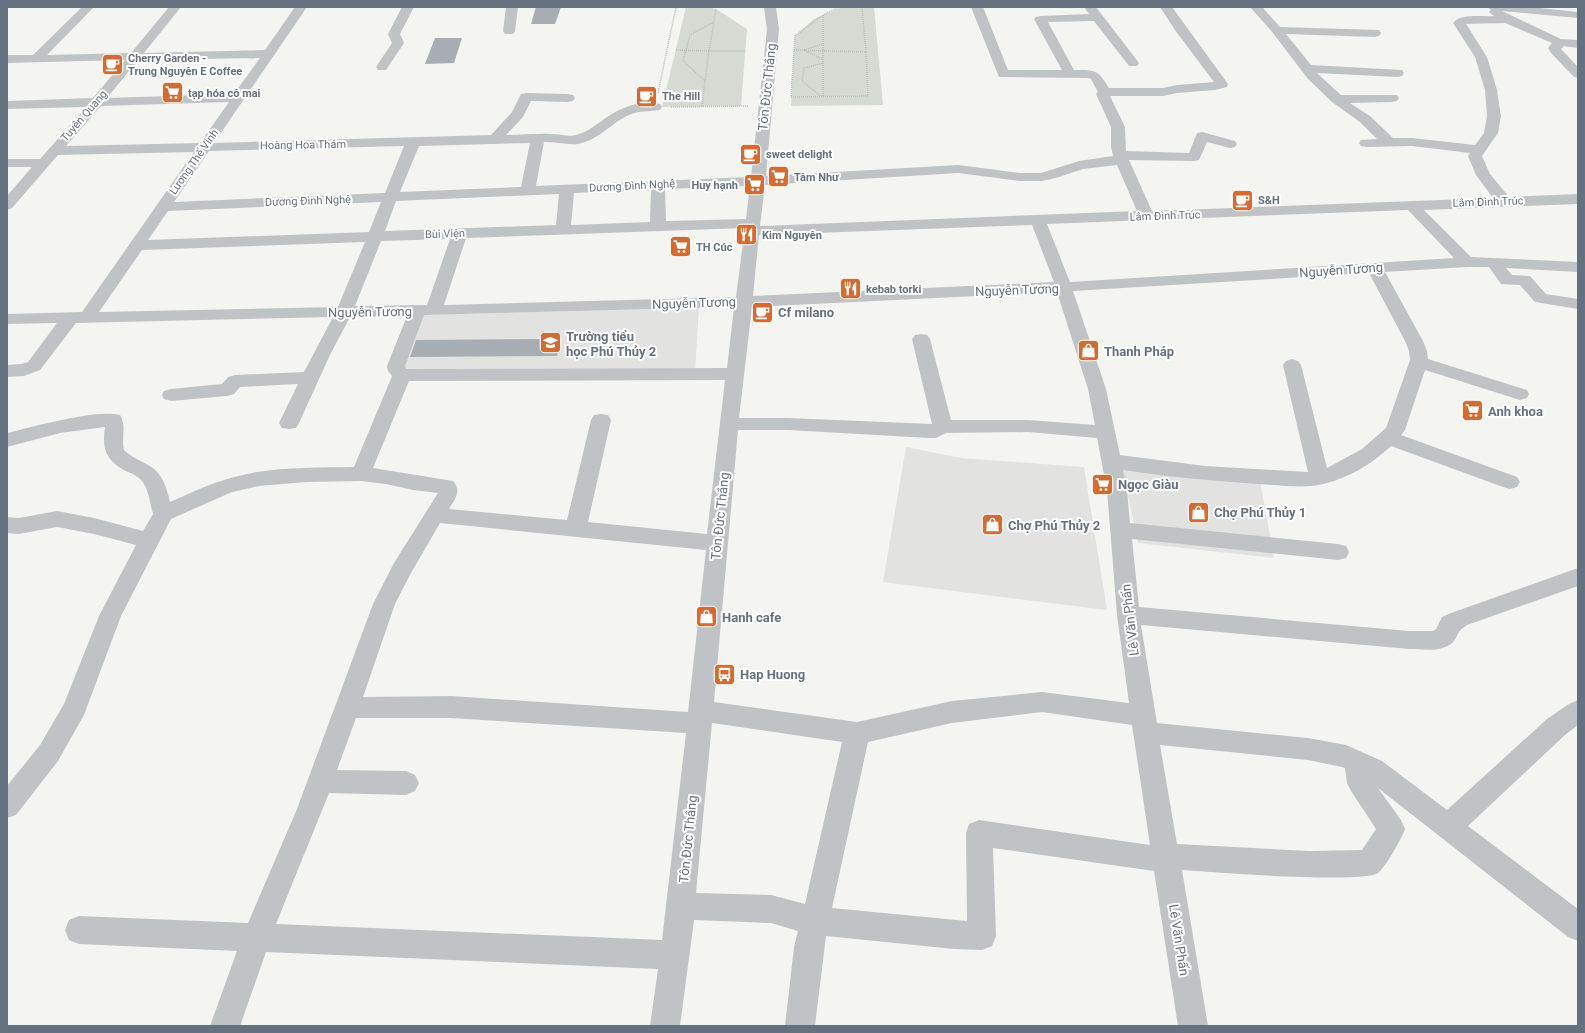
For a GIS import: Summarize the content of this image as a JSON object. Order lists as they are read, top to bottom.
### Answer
{
  "streets": {
    "street": [
      "Tôn Đức Thắng",
      "Tuyên Quang",
      "Hoàng Hoa Thám",
      "Lương Thế Vinh",
      "Dương Đình Nghệ",
      "Lâm Đình Trúc",
      "Bùi Viện",
      "Nguyễn Tương",
      "Lê Văn Phấn"
    ]
  },
  "crossings": [
    ["Tôn Đức Thắng", "Dương Đình Nghệ"],
    ["Tôn Đức Thắng", "Lâm Đình Trúc"],
    ["Tôn Đức Thắng", "Bùi Viện"],
    ["Tôn Đức Thắng", "Nguyễn Tương"],
    ["Tuyên Quang", "Hoàng Hoa Thám"],
    ["Hoàng Hoa Thám", "Lương Thế Vinh"],
    ["Lương Thế Vinh", "Dương Đình Nghệ"],
    ["Lương Thế Vinh", "Bùi Viện"],
    ["Lương Thế Vinh", "Nguyễn Tương"],
    ["Lâm Đình Trúc", "Bùi Viện"],
    ["Lâm Đình Trúc", "Lê Văn Phấn"],
    ["Nguyễn Tương", "Lê Văn Phấn"]
  ],
  "places": {
    "cafe": [
      "Cherry Garden - Trung Nguyên E Coffee",
      "The Hill",
      "sweet delight",
      "S&H",
      "Cf milano"
    ],
    "supermarket": [
      "tạp hóa cô mai",
      "Tâm Như",
      "Huy hạnh",
      "TH Cúc",
      "Anh khoa",
      "Ngọc Giàu"
    ],
    "restaurant": ["Kim Nguyên", "kebab torki"],
    "school or university": ["Trường tiểu học Phú Thủy 2"],
    "shop": [
      "Thanh Pháp",
      "Chợ Phú Thủy 1",
      "Chợ Phú Thủy 2",
      "Hanh cafe"
    ],
    "bus stop": ["Hap Huong"]
  }
}
